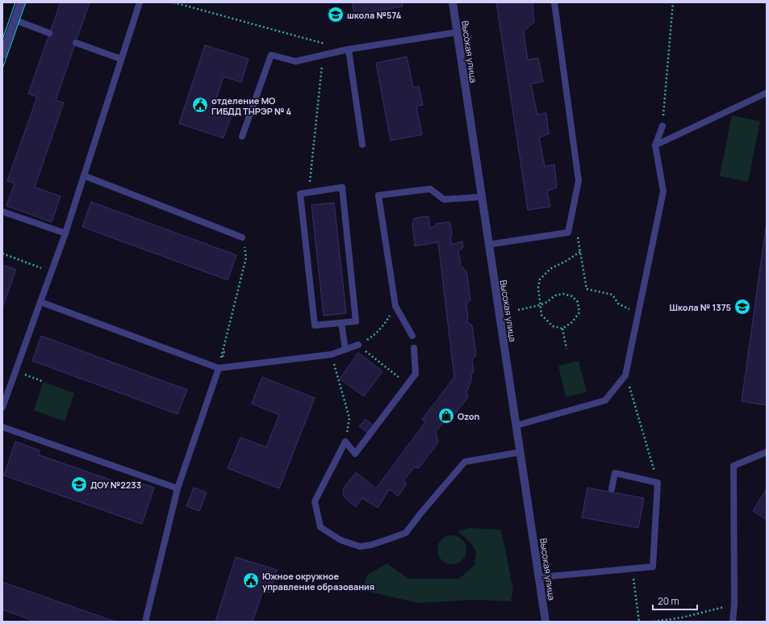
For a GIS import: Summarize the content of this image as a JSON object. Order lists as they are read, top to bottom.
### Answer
{
  "streets": {
    "street": ["Высокая улица"]
  },
  "places": {
    "school or university": ["школа №574", "Школа № 1375", "ДОУ №2233"],
    "public building": ["отделение МО ГИБДД ТНРЭР № 4", "Южное окружное управление образования"],
    "shop": ["Ozon"]
  },
  "scale_bar": "20 m"
}
